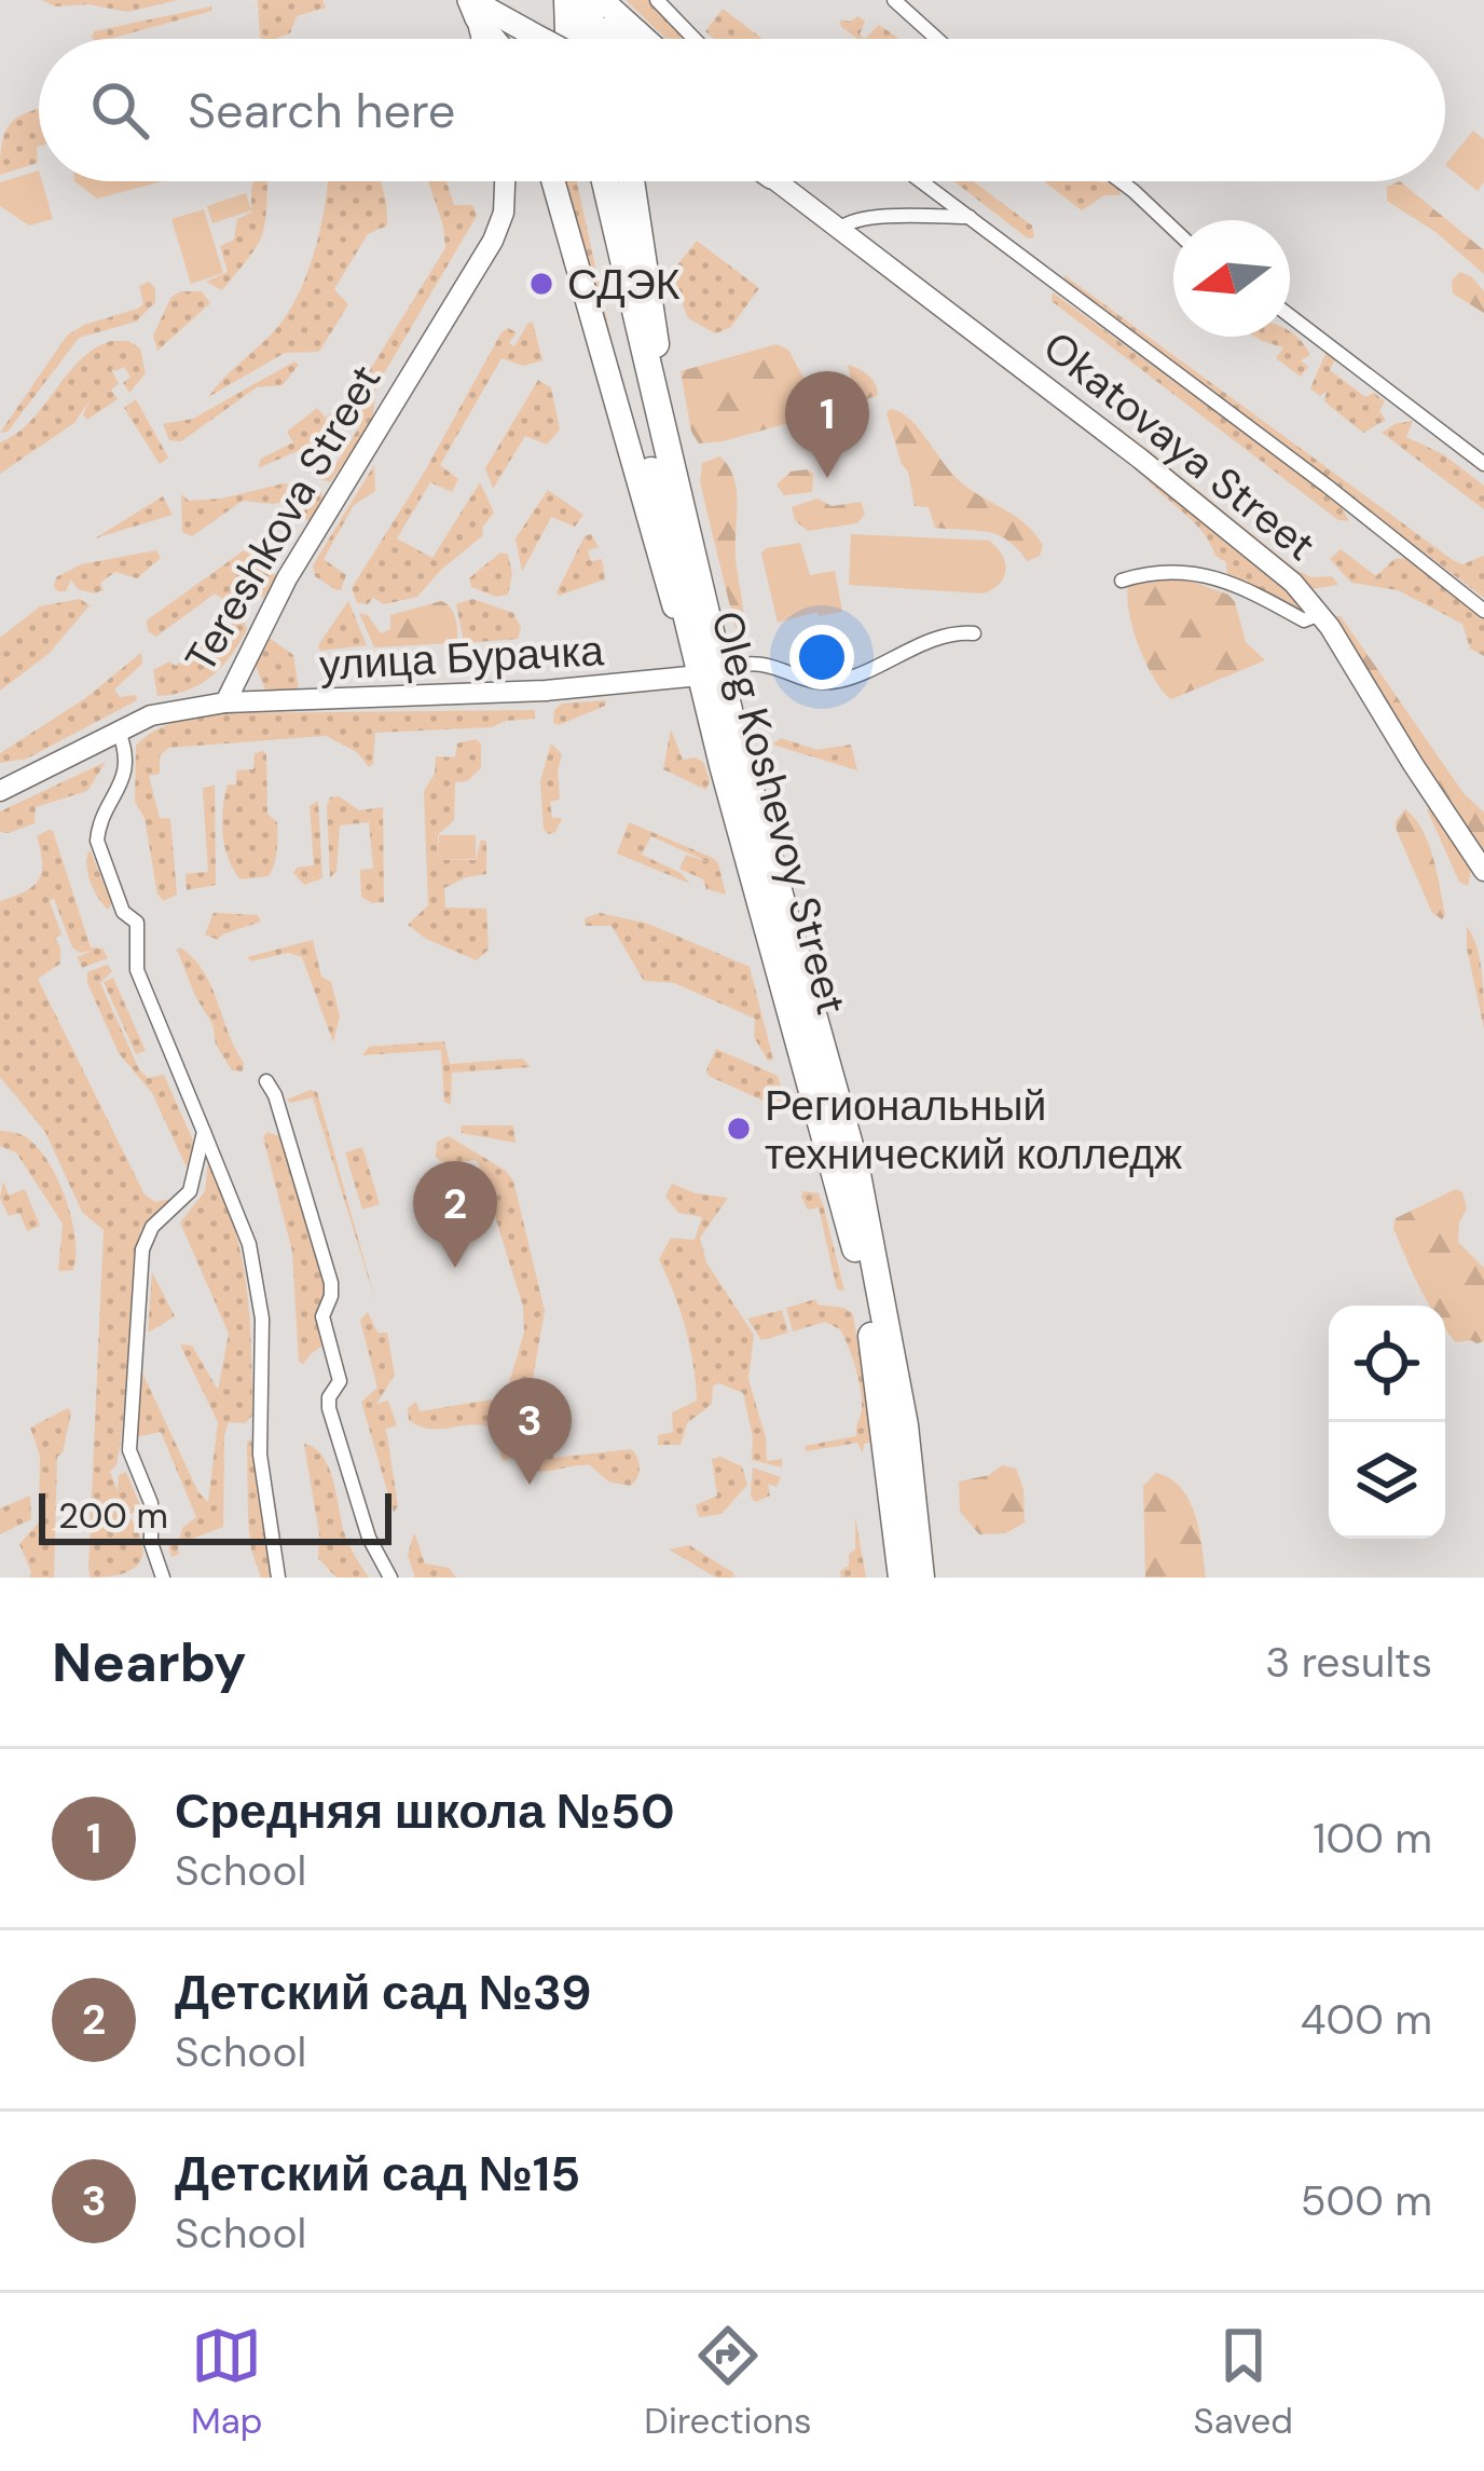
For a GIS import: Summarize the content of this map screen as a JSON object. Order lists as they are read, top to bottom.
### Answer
{
  "streets": {
    "highway": ["Oleg Koshevoy Street"],
    "main road": ["Okatovaya Street", "Tereshkova Street", "улица Бурачка"]
  },
  "crossings": [
    ["Tereshkova Street", "улица Бурачка"],
    ["улица Бурачка", "Oleg Koshevoy Street"]
  ],
  "places": ["СДЭК", "Региональный технический колледж"],
  "scale_bar": "200 m",
  "north": "left",
  "page": {
    "search": "Search here",
    "pins": ["1", "2", "3"],
    "scale": "200 m",
    "heading": ["Nearby", "3 results"],
    "list": [
      {
        "mark": "1",
        "name": "Средняя школа №50",
        "note": "School",
        "value": "100 m"
      },
      {
        "mark": "2",
        "name": "Детский сад №39",
        "note": "School",
        "value": "400 m"
      },
      {
        "mark": "3",
        "name": "Детский сад №15",
        "note": "School",
        "value": "500 m"
      }
    ],
    "nav": ["Map", "Directions", "Saved"]
  }
}
